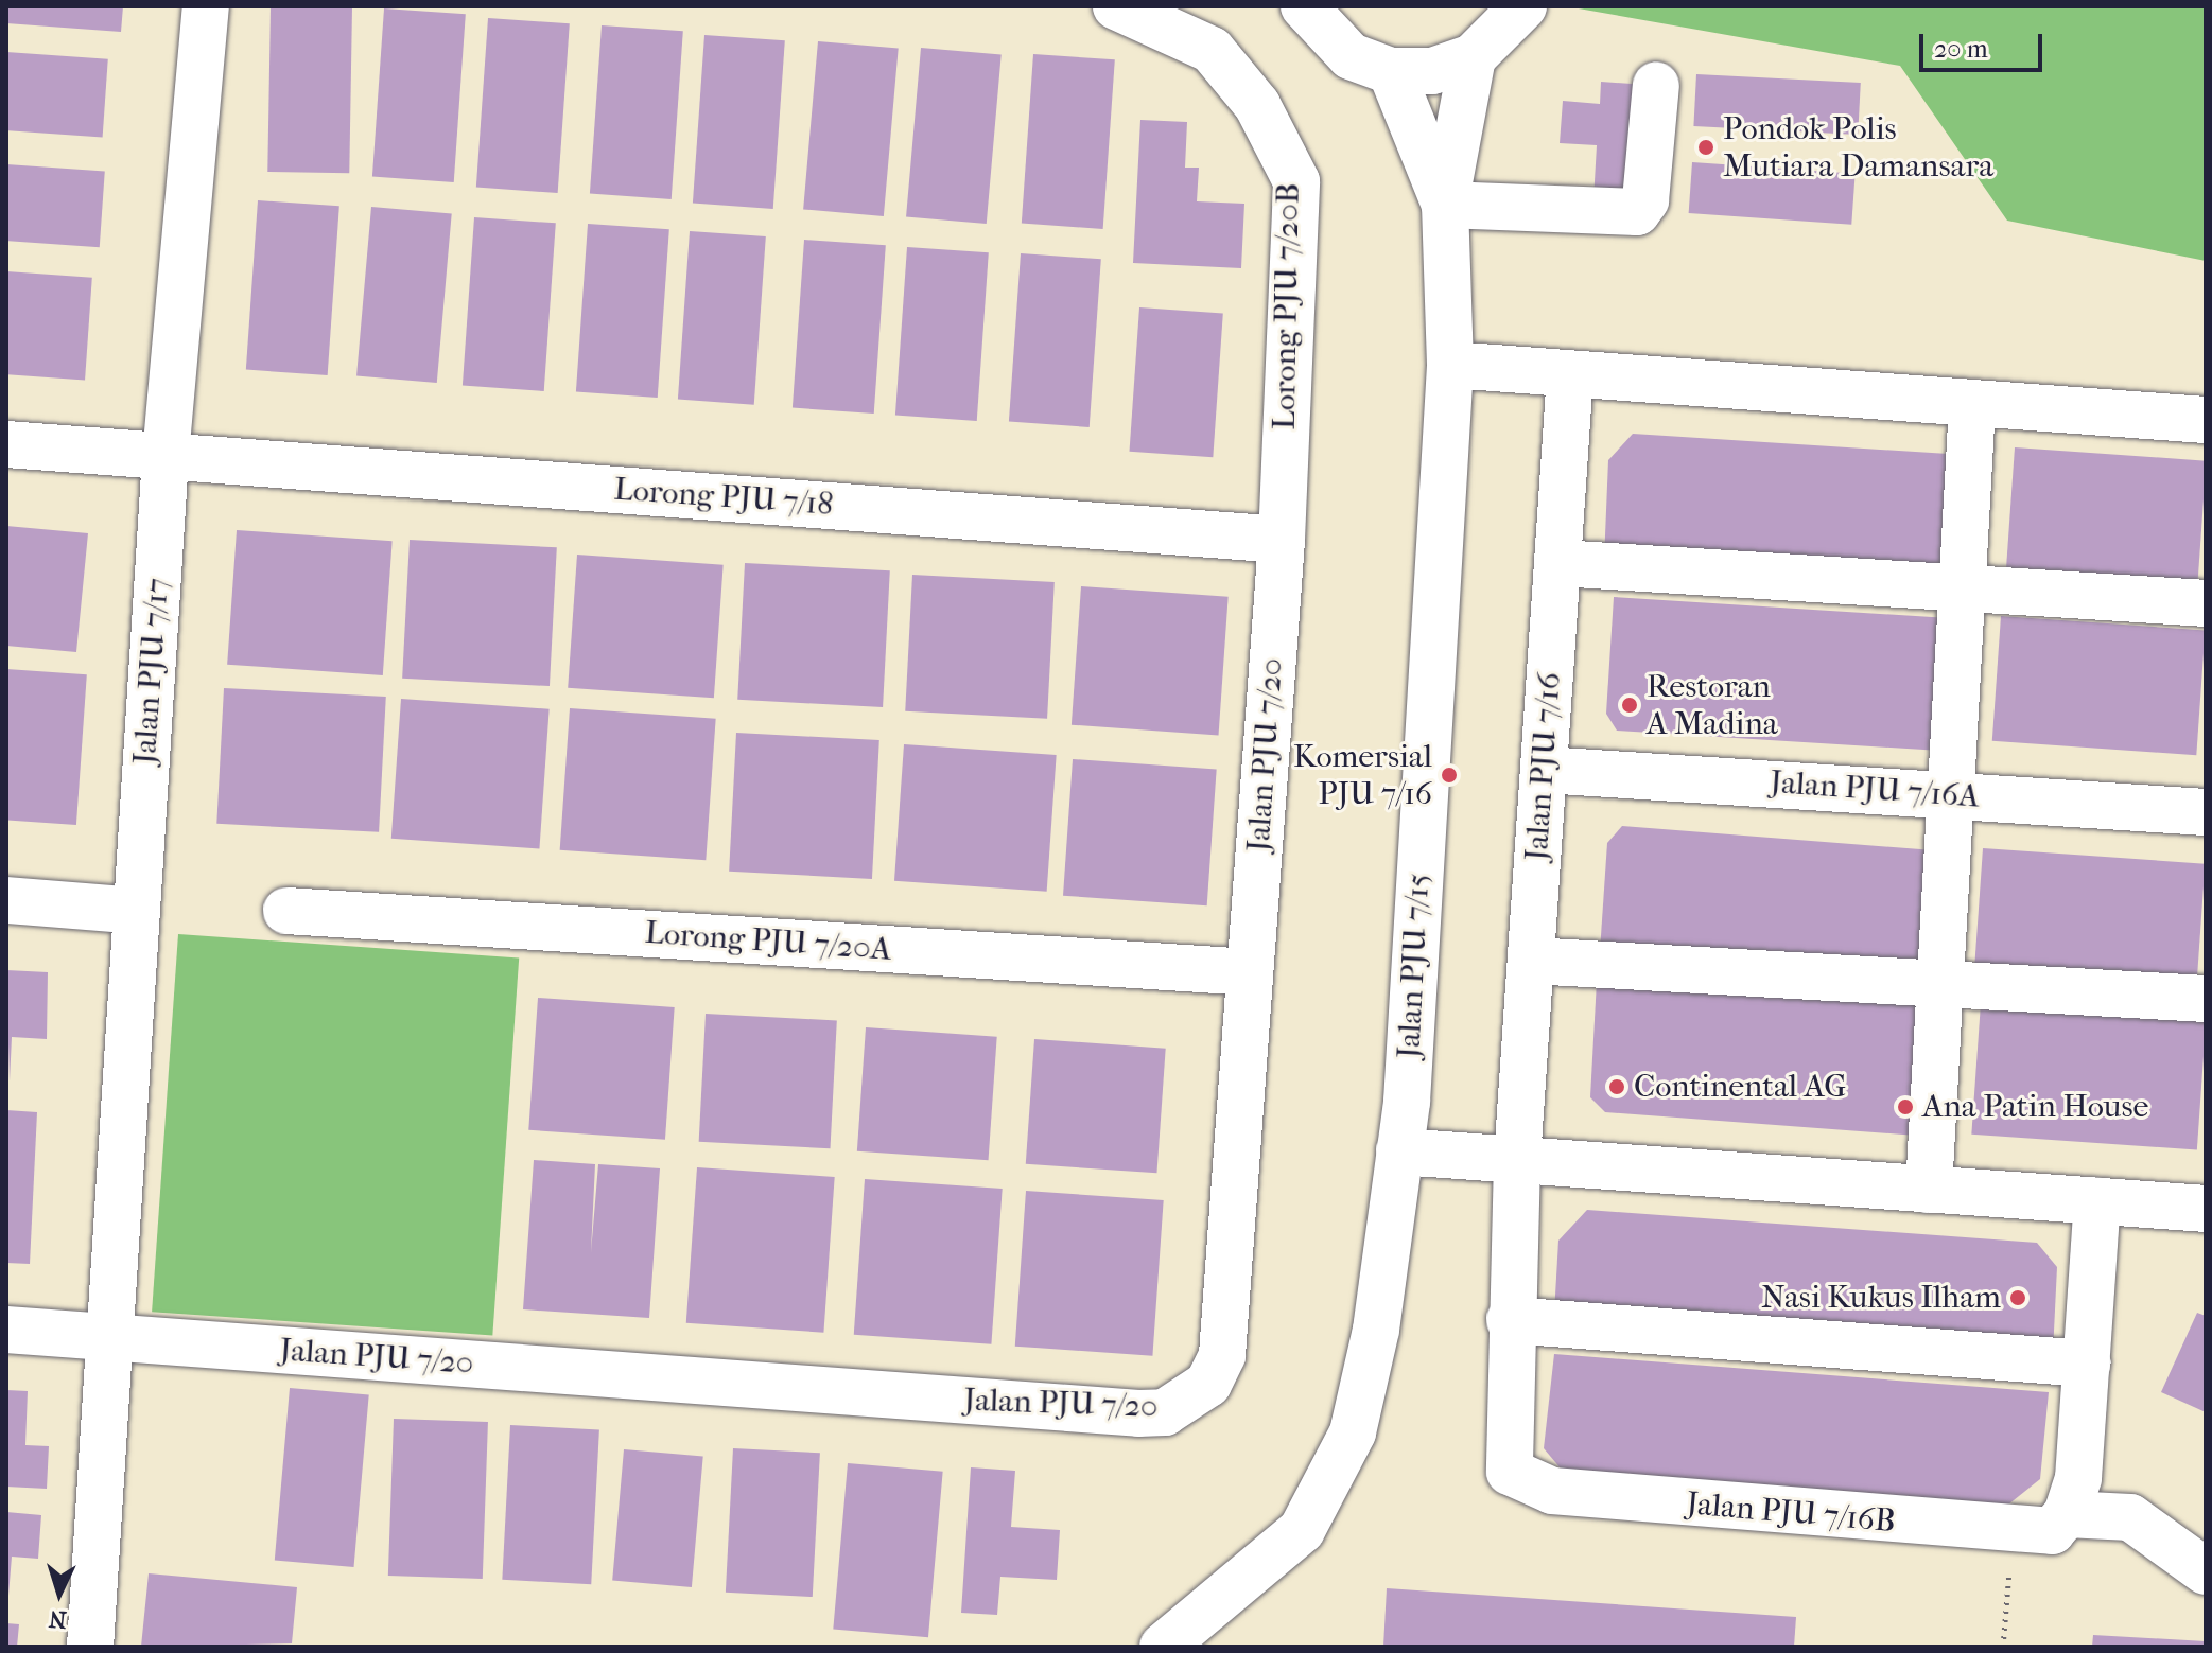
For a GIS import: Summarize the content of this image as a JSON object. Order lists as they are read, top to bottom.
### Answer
{
  "streets": {
    "street": [
      "Lorong PJU 7/20B",
      "Lorong PJU 7/18",
      "Jalan PJU 7/17",
      "Jalan PJU 7/20",
      "Jalan PJU 7/16",
      "Jalan PJU 7/16A",
      "Lorong PJU 7/20A",
      "Jalan PJU 7/15",
      "Jalan PJU 7/16B"
    ]
  },
  "crossings": [
    ["Lorong PJU 7/20B", "Lorong PJU 7/18"],
    ["Lorong PJU 7/20B", "Jalan PJU 7/20"],
    ["Lorong PJU 7/18", "Jalan PJU 7/17"],
    ["Lorong PJU 7/18", "Jalan PJU 7/20"],
    ["Jalan PJU 7/17", "Jalan PJU 7/20"],
    ["Jalan PJU 7/20", "Lorong PJU 7/20A"],
    ["Jalan PJU 7/16", "Jalan PJU 7/16A"],
    ["Jalan PJU 7/16", "Jalan PJU 7/16B"]
  ],
  "places": [
    "Pondok Polis Mutiara Damansara",
    "Restoran A Madina",
    "Komersial PJU 7/16",
    "Continental AG",
    "Ana Patin House",
    "Nasi Kukus Ilham"
  ],
  "scale_bar": "20 m",
  "north": "bottom"
}
